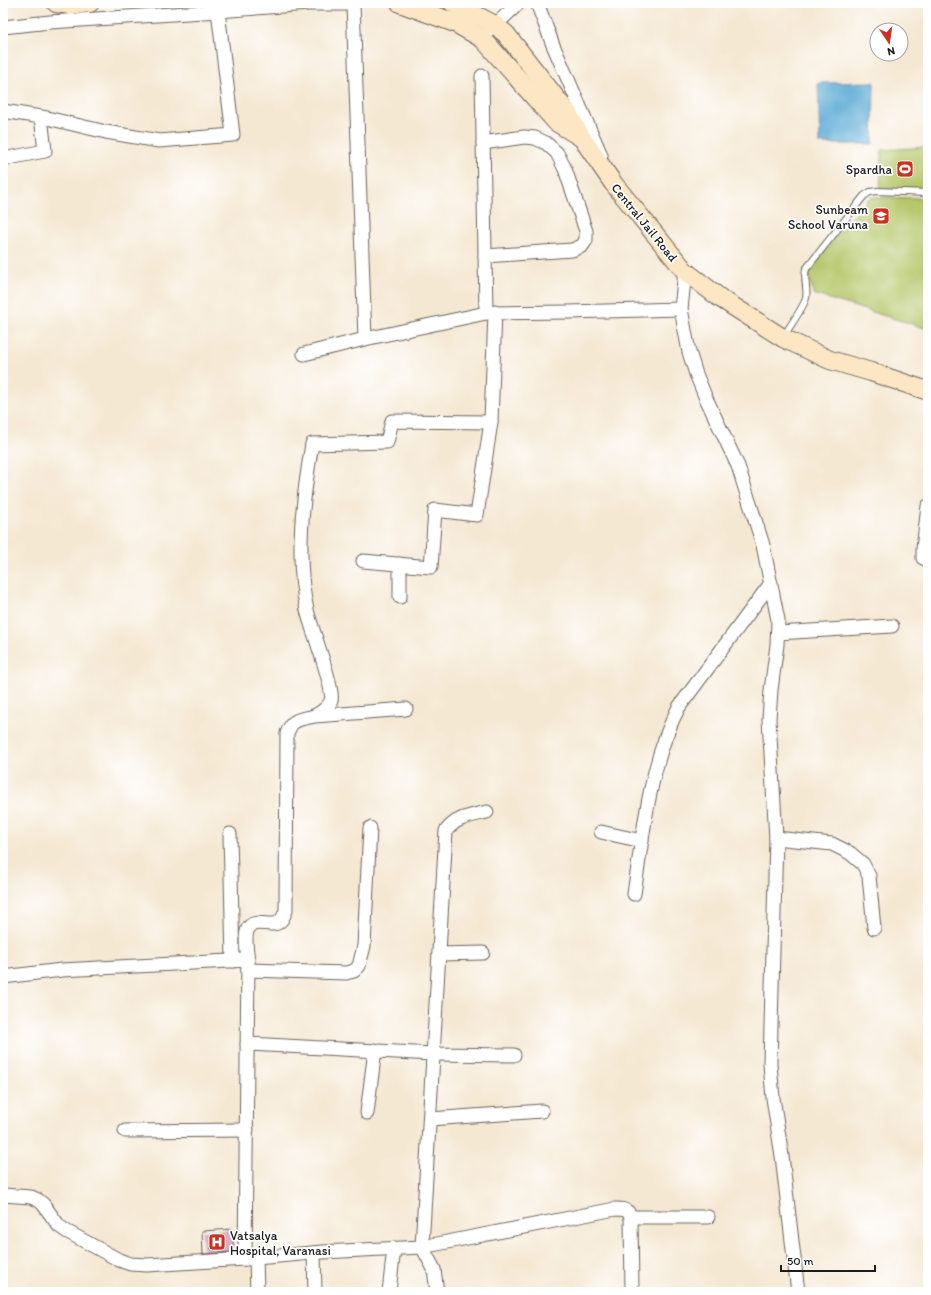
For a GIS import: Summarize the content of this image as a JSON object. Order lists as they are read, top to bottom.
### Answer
{
  "streets": {
    "street": ["Central Jail Road"]
  },
  "places": {
    "sports": ["Spardha"],
    "school or university": ["Sunbeam School Varuna"],
    "hospital": ["Vatsalya Hospital, Varanasi"]
  },
  "scale_bar": "50 m",
  "north": "bottom"
}
